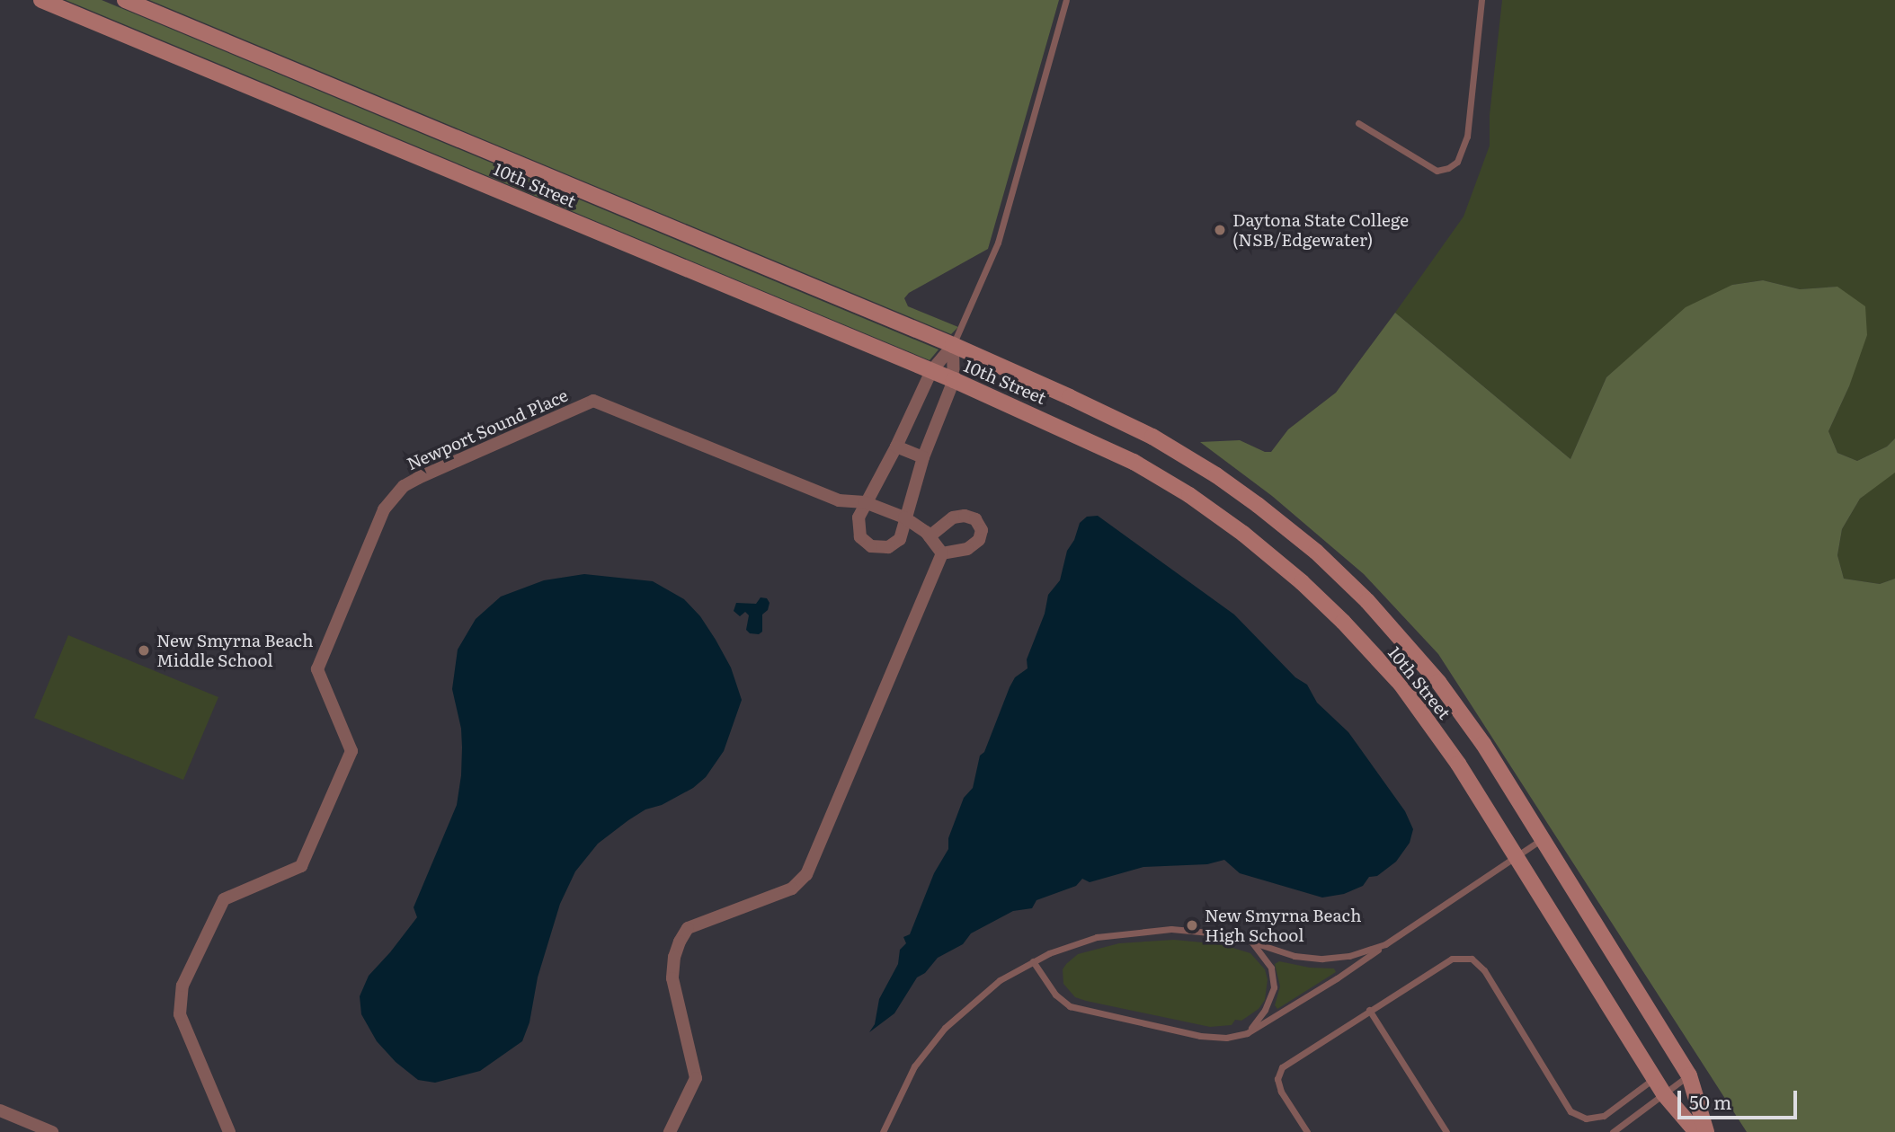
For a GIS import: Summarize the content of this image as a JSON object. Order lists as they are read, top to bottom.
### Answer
{
  "streets": {
    "street": ["10th Street", "Newport Sound Place"]
  },
  "places": ["Daytona State College (NSB/Edgewater)", "New Smyrna Beach Middle School", "New Smyrna Beach High School"],
  "scale_bar": "50 m"
}
